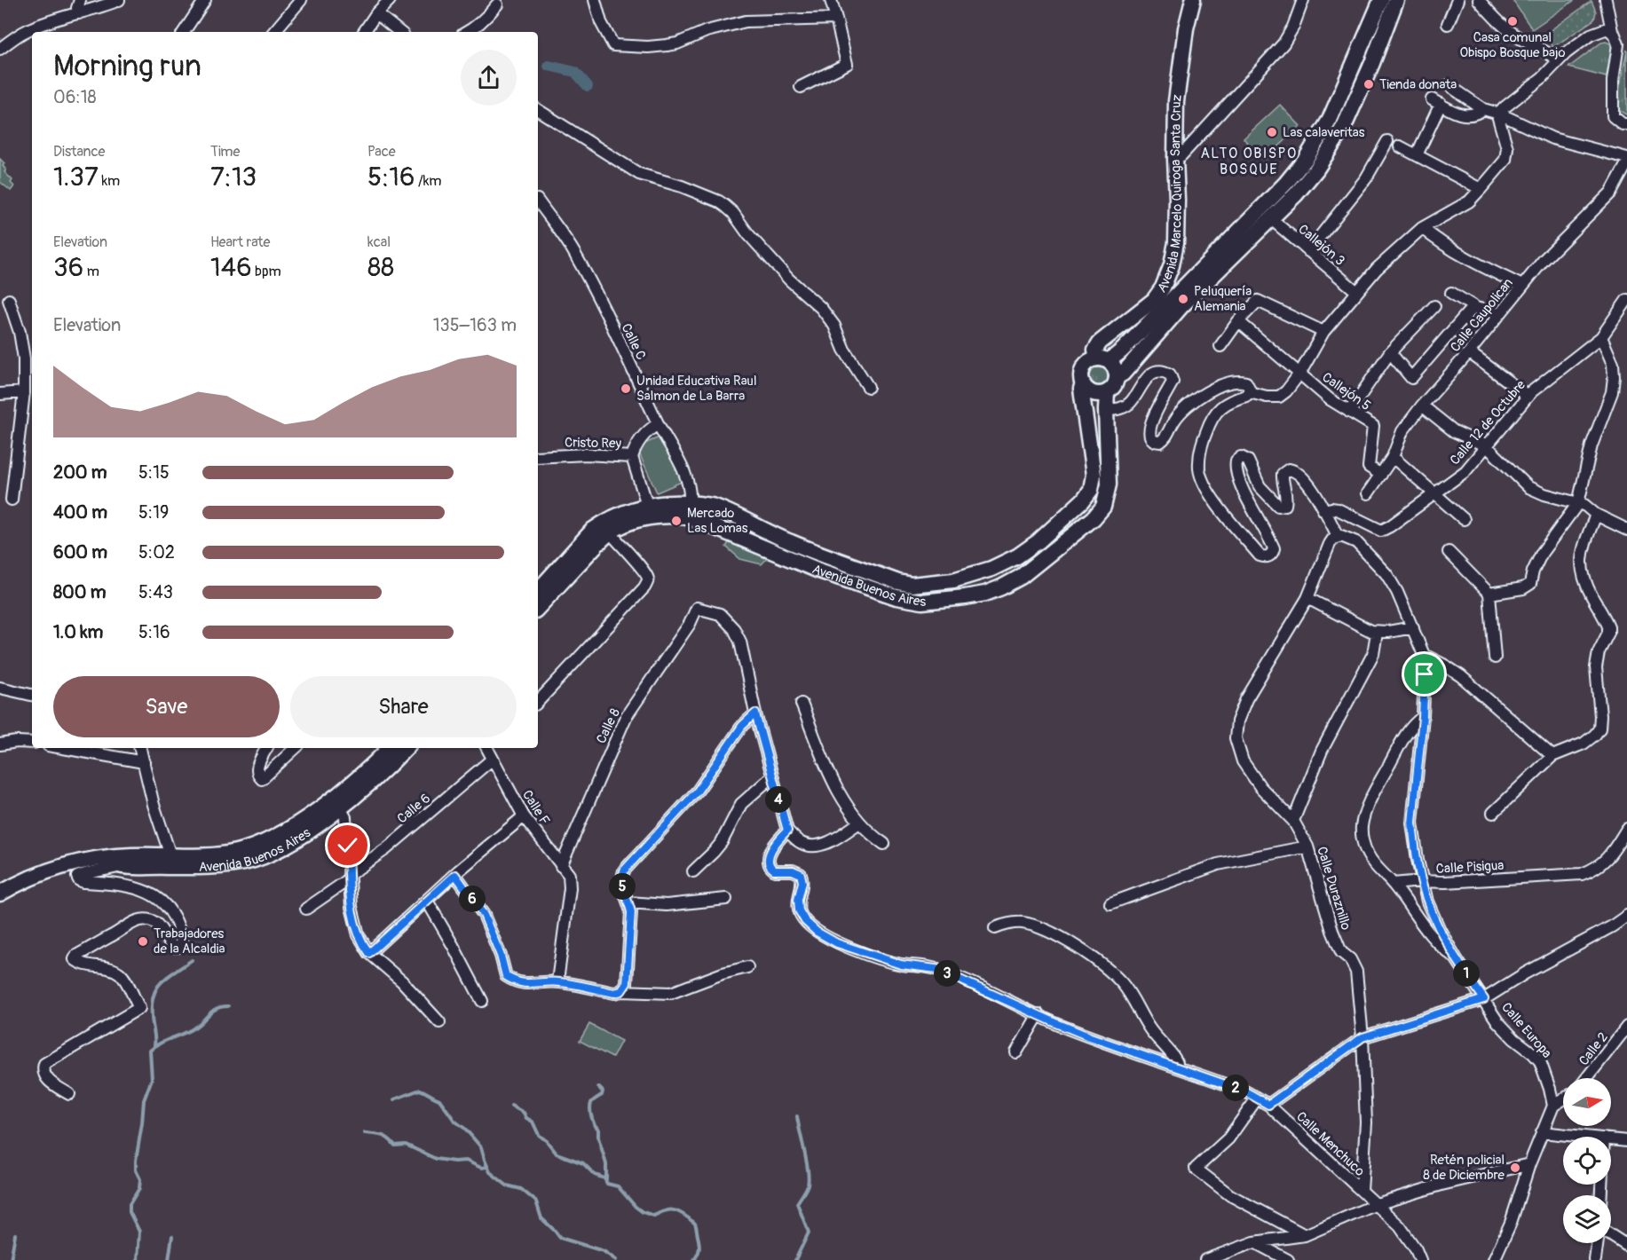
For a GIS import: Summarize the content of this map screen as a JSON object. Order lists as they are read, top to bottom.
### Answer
{
  "streets": {
    "main road": ["Avenida Marcelo Quiroga Santa Cruz", "Avenida Buenos Aires"],
    "street": [
      "Callejón 3",
      "Calle Caupolican",
      "Calle C",
      "Callejón 5",
      "Calle 12 de Octubre",
      "Cristo Rey",
      "Calle 8",
      "Calle F",
      "Calle 6",
      "Calle Pisigua",
      "Calle Duraznillo",
      "Calle Europa",
      "Calle 2",
      "Calle Menchuco"
    ]
  },
  "crossings": [
    ["Avenida Marcelo Quiroga Santa Cruz", "Avenida Buenos Aires"],
    ["Calle Caupolican", "Callejón 5"],
    ["Calle C", "Avenida Buenos Aires"],
    ["Cristo Rey", "Avenida Buenos Aires"],
    ["Calle 8", "Calle F"],
    ["Calle F", "Calle 6"],
    ["Calle Duraznillo", "Calle Menchuco"]
  ],
  "districts": ["ALTO OBISPO BOSQUE"],
  "places": [
    "Casa comunal Obispo Bosque bajo",
    "Tienda donata",
    "Las calaveritas",
    "Peluquería Alemania",
    "Unidad Educativa Raul Salmon de La Barra",
    "Mercado Las Lomas",
    "Trabajadores de la Alcaldia",
    "Retén policial 8 de Diciembre"
  ],
  "north": "right",
  "page": {
    "heading": ["Morning run", "06:18"],
    "stats": [
      ["Distance", "1.37 km"],
      ["Time", "7:13"],
      ["Pace", "5:16 /km"],
      ["Elevation", "36 m"],
      ["Heart rate", "146 bpm"],
      ["kcal", "88"]
    ],
    "chart": ["Elevation", "135–163 m"],
    "list": [
      {
        "name": "200 m",
        "note": "5:15"
      },
      {
        "name": "400 m",
        "note": "5:19"
      },
      {
        "name": "600 m",
        "note": "5:02"
      },
      {
        "name": "800 m",
        "note": "5:43"
      },
      {
        "name": "1.0 km",
        "note": "5:16"
      }
    ],
    "buttons": ["Save", "Share"],
    "pins": [
      "4",
      "5",
      "6",
      "1",
      "3",
      "2"
    ]
  }
}
